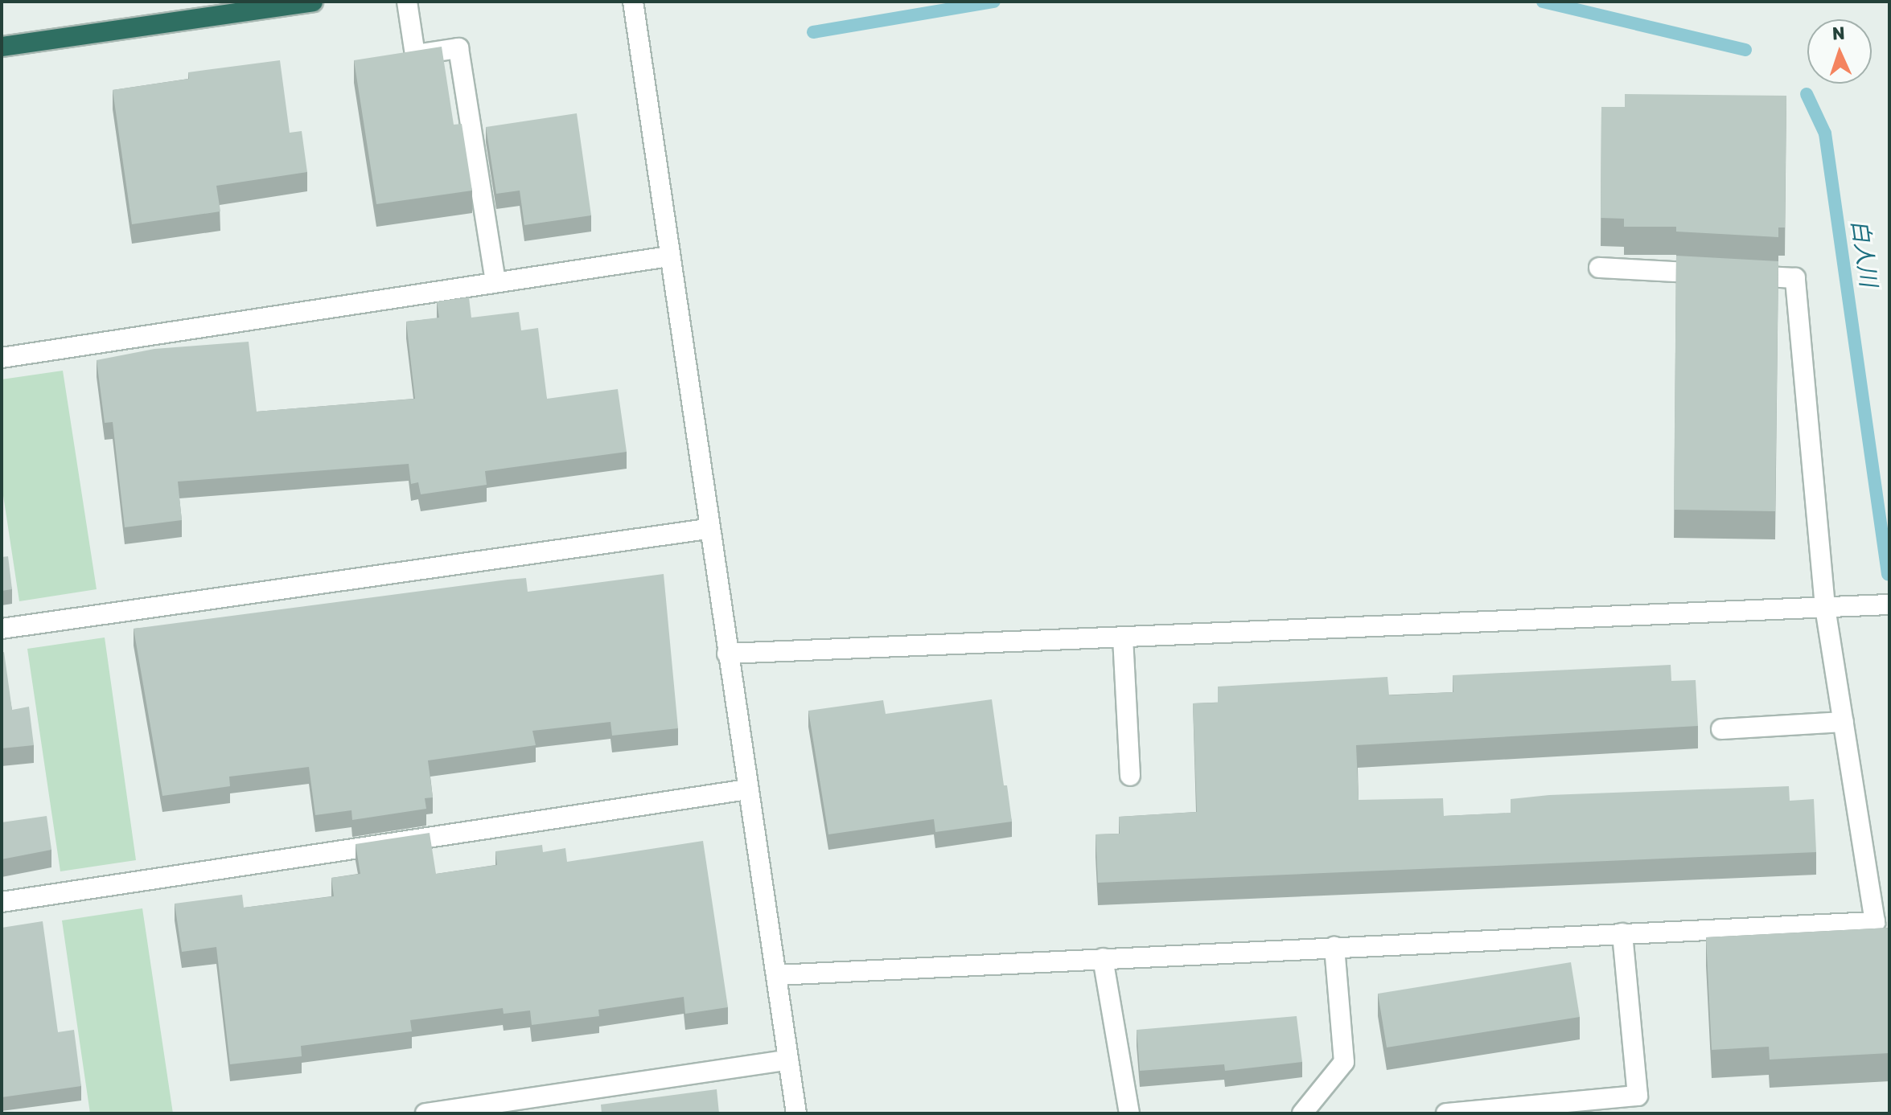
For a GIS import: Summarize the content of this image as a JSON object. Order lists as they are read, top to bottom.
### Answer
{
  "water": ["白人川"],
  "north": "top"
}
